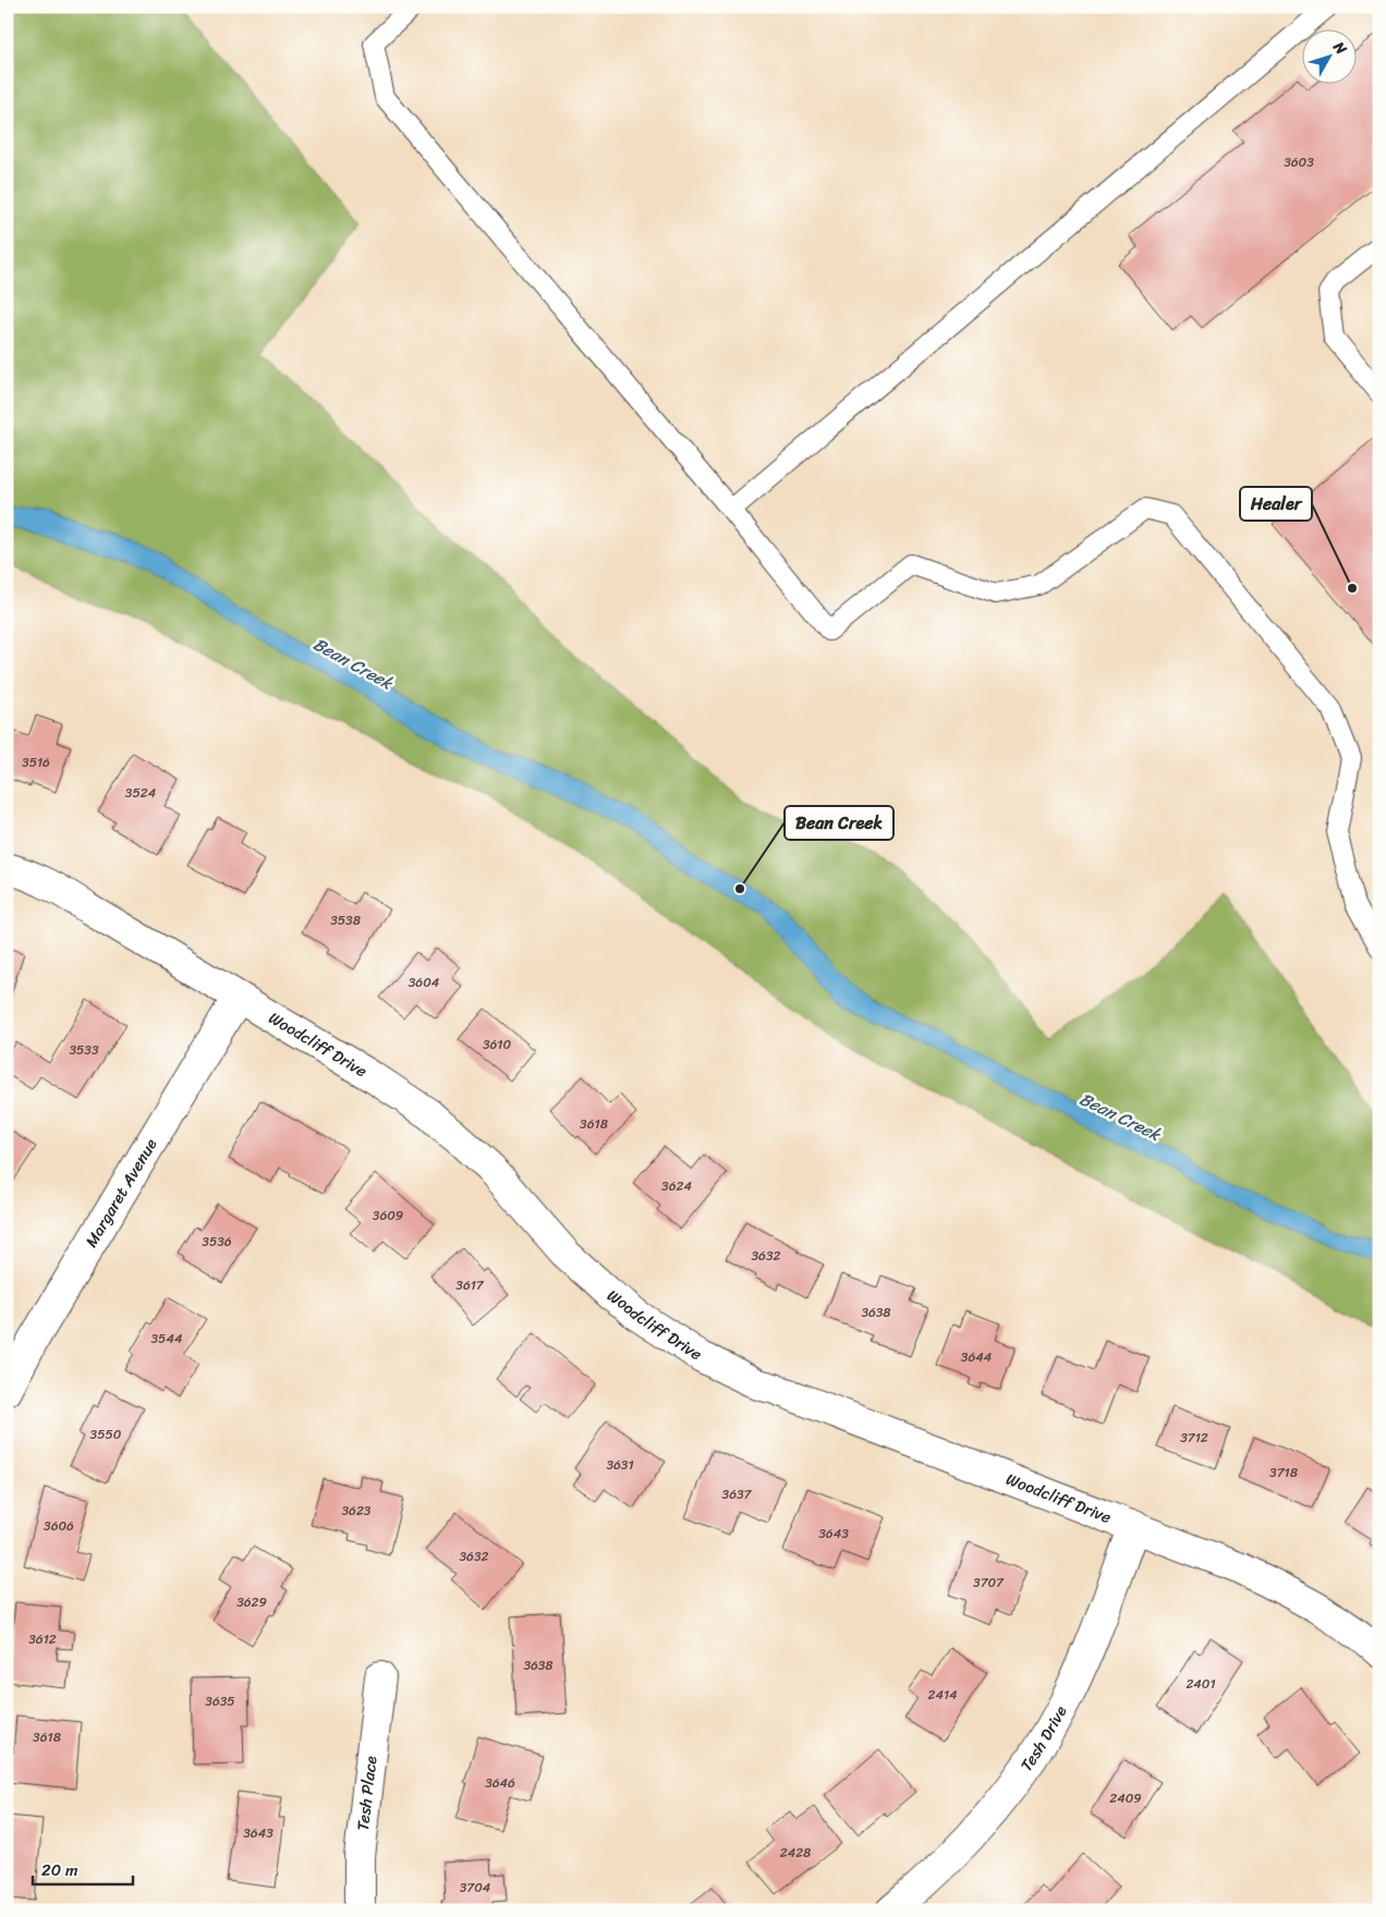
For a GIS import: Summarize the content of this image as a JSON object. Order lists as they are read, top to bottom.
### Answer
{
  "streets": {
    "street": [
      "Woodcliff Drive",
      "Margaret Avenue",
      "Tesh Drive",
      "Tesh Place"
    ]
  },
  "crossings": [
    ["Woodcliff Drive", "Margaret Avenue"],
    ["Woodcliff Drive", "Tesh Drive"]
  ],
  "water": ["Bean Creek"],
  "places": ["Healer", "Bean Creek"],
  "house_numbers": [
    "3603",
    "3516",
    "3524",
    "3538",
    "3604",
    "3610",
    "3533",
    "3618",
    "3624",
    "3609",
    "3536",
    "3632",
    "3617",
    "3638",
    "3544",
    "3644",
    "3550",
    "3712",
    "3631",
    "3718",
    "3637",
    "3623",
    "3606",
    "3643",
    "3632",
    "3707",
    "3629",
    "3612",
    "3638",
    "2401",
    "2414",
    "3635",
    "3618",
    "3646",
    "2409",
    "3643",
    "2428",
    "3704"
  ],
  "scale_bar": "20 m",
  "north": "top right"
}
